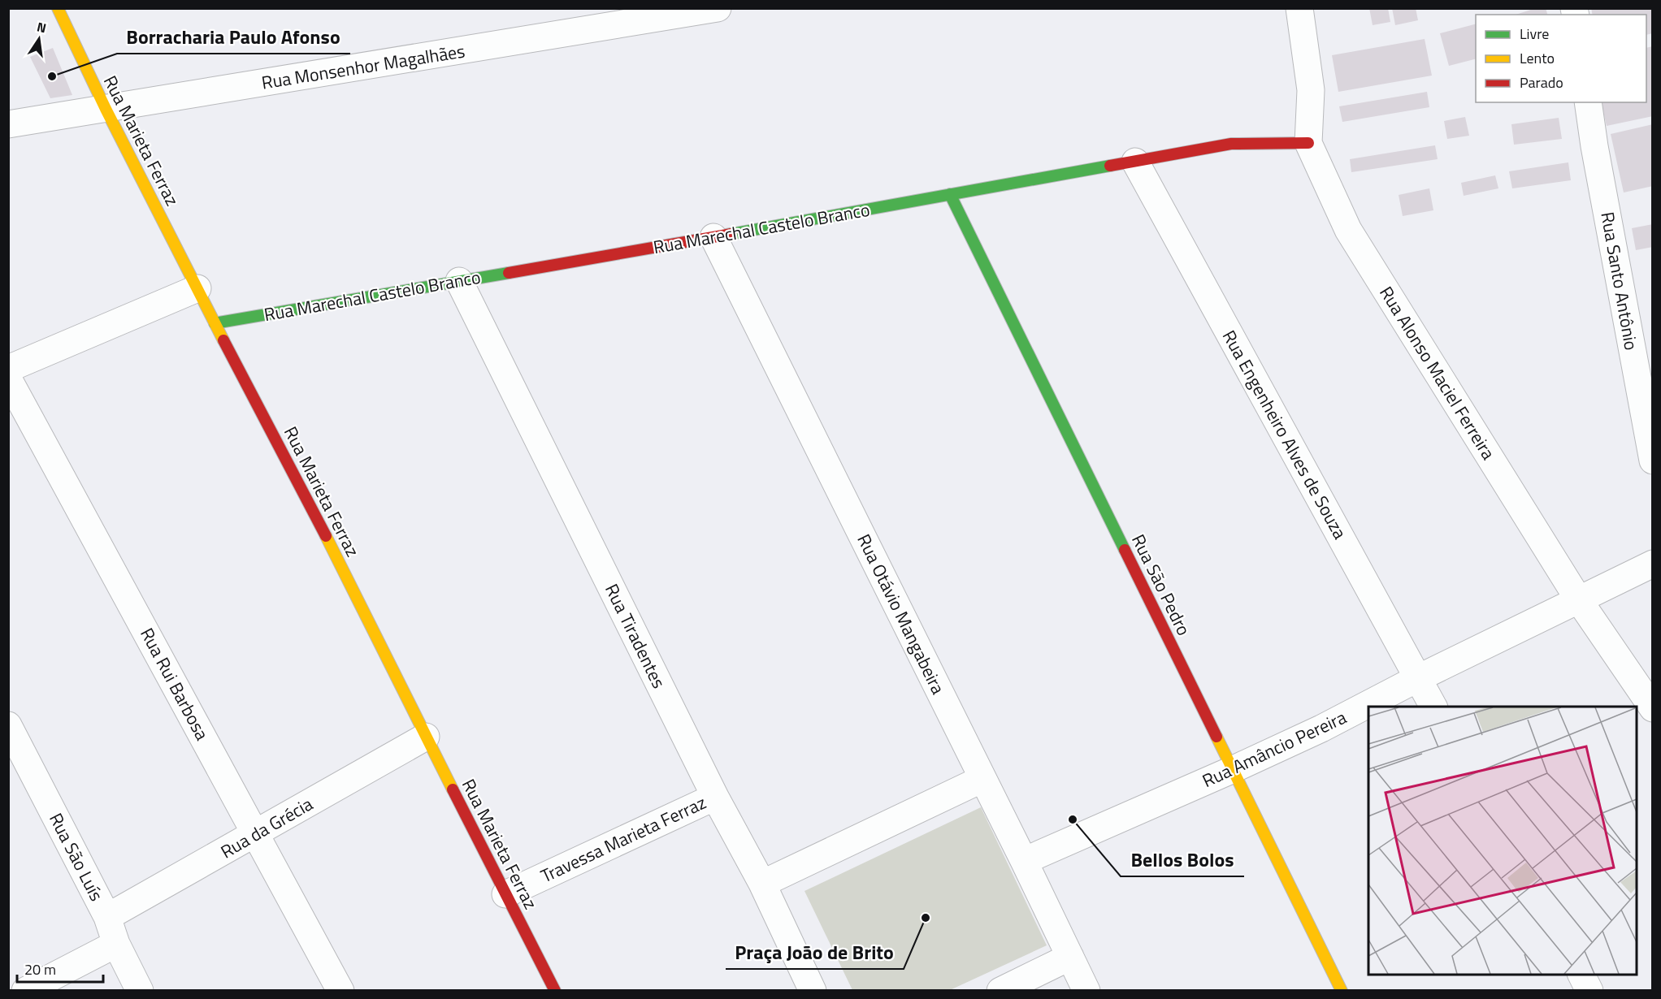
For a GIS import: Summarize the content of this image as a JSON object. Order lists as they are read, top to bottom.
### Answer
{
  "streets": {
    "street": [
      "Rua Monsenhor Magalhães",
      "Rua Marieta Ferraz",
      "Rua Marechal Castelo Branco",
      "Rua Santo Antônio",
      "Rua Alonso Maciel Ferreira",
      "Rua Engenheiro Alves de Souza",
      "Rua São Pedro",
      "Rua Otávio Mangabeira",
      "Rua Tiradentes",
      "Rua Rui Barbosa",
      "Rua Amâncio Pereira",
      "Rua da Grécia",
      "Travessa Marieta Ferraz",
      "Rua São Luís"
    ]
  },
  "crossings": [
    ["Rua Monsenhor Magalhães", "Rua Marieta Ferraz"],
    ["Rua Marieta Ferraz", "Rua Marechal Castelo Branco"],
    ["Rua Marieta Ferraz", "Rua da Grécia"],
    ["Rua Marieta Ferraz", "Travessa Marieta Ferraz"],
    ["Rua Marechal Castelo Branco", "Rua Alonso Maciel Ferreira"],
    ["Rua Marechal Castelo Branco", "Rua Engenheiro Alves de Souza"],
    ["Rua Marechal Castelo Branco", "Rua São Pedro"],
    ["Rua Marechal Castelo Branco", "Rua Otávio Mangabeira"],
    ["Rua Marechal Castelo Branco", "Rua Tiradentes"],
    ["Rua Alonso Maciel Ferreira", "Rua Amâncio Pereira"],
    ["Rua Engenheiro Alves de Souza", "Rua Amâncio Pereira"],
    ["Rua São Pedro", "Rua Amâncio Pereira"],
    ["Rua Otávio Mangabeira", "Rua Amâncio Pereira"],
    ["Rua Tiradentes", "Travessa Marieta Ferraz"],
    ["Rua Rui Barbosa", "Rua da Grécia"],
    ["Rua da Grécia", "Rua São Luís"]
  ],
  "places": ["Borracharia Paulo Afonso", "Bellos Bolos", "Praça João de Brito"],
  "legend": ["Livre", "Lento", "Parado"],
  "scale_bar": "20 m",
  "north": "top"
}
